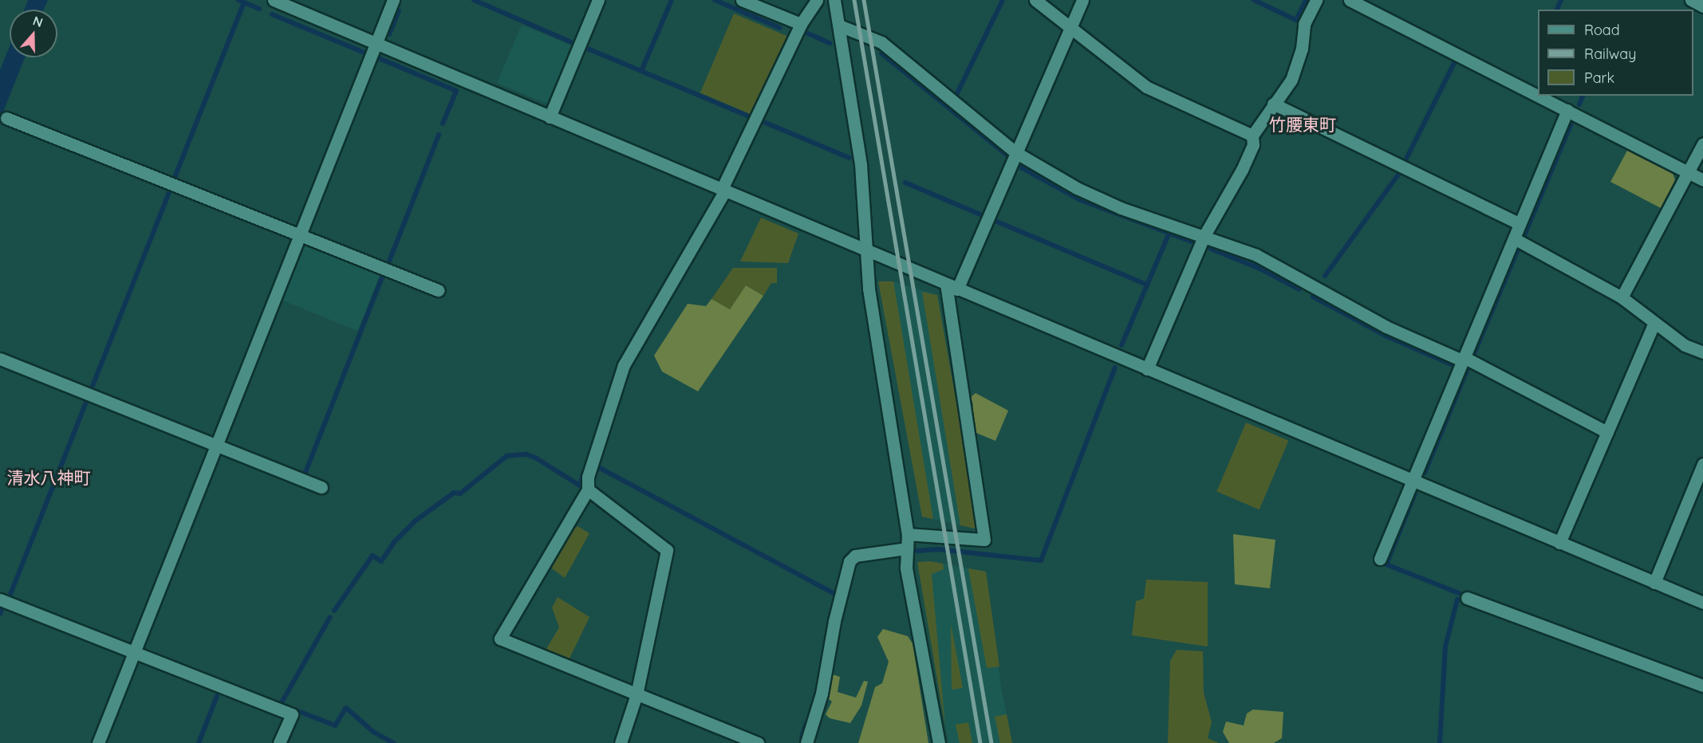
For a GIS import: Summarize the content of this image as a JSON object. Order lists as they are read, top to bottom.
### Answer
{
  "districts": ["竹腰東町", "清水八神町"],
  "legend": ["Road", "Railway", "Park"],
  "north": "top"
}
